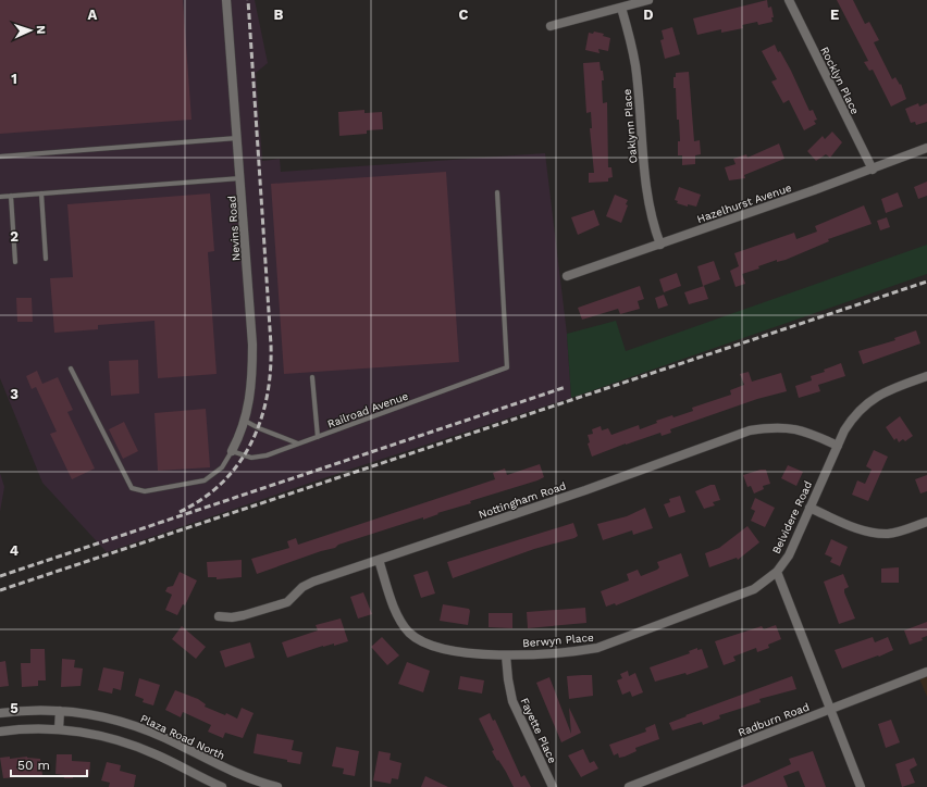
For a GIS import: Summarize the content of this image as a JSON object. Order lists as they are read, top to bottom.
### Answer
{
  "streets": {
    "street": [
      "Rocklyn Place",
      "Oaklynn Place",
      "Hazelhurst Avenue",
      "Nevins Road",
      "Nottingham Road",
      "Belvidere Road",
      "Berwyn Place",
      "Radburn Road",
      "Fayette Place",
      "Plaza Road North"
    ],
    "lane": ["Railroad Avenue"]
  },
  "crossings": [
    ["Rocklyn Place", "Hazelhurst Avenue"],
    ["Oaklynn Place", "Hazelhurst Avenue"],
    ["Nevins Road", "Railroad Avenue"],
    ["Nottingham Road", "Belvidere Road"],
    ["Nottingham Road", "Berwyn Place"],
    ["Belvidere Road", "Berwyn Place"],
    ["Berwyn Place", "Fayette Place"]
  ],
  "scale_bar": "50 m",
  "north": "right",
  "grid": {
    "columns": [
      "A",
      "B",
      "C",
      "D",
      "E"
    ],
    "rows": [
      "1",
      "2",
      "3",
      "4",
      "5"
    ]
  }
}
